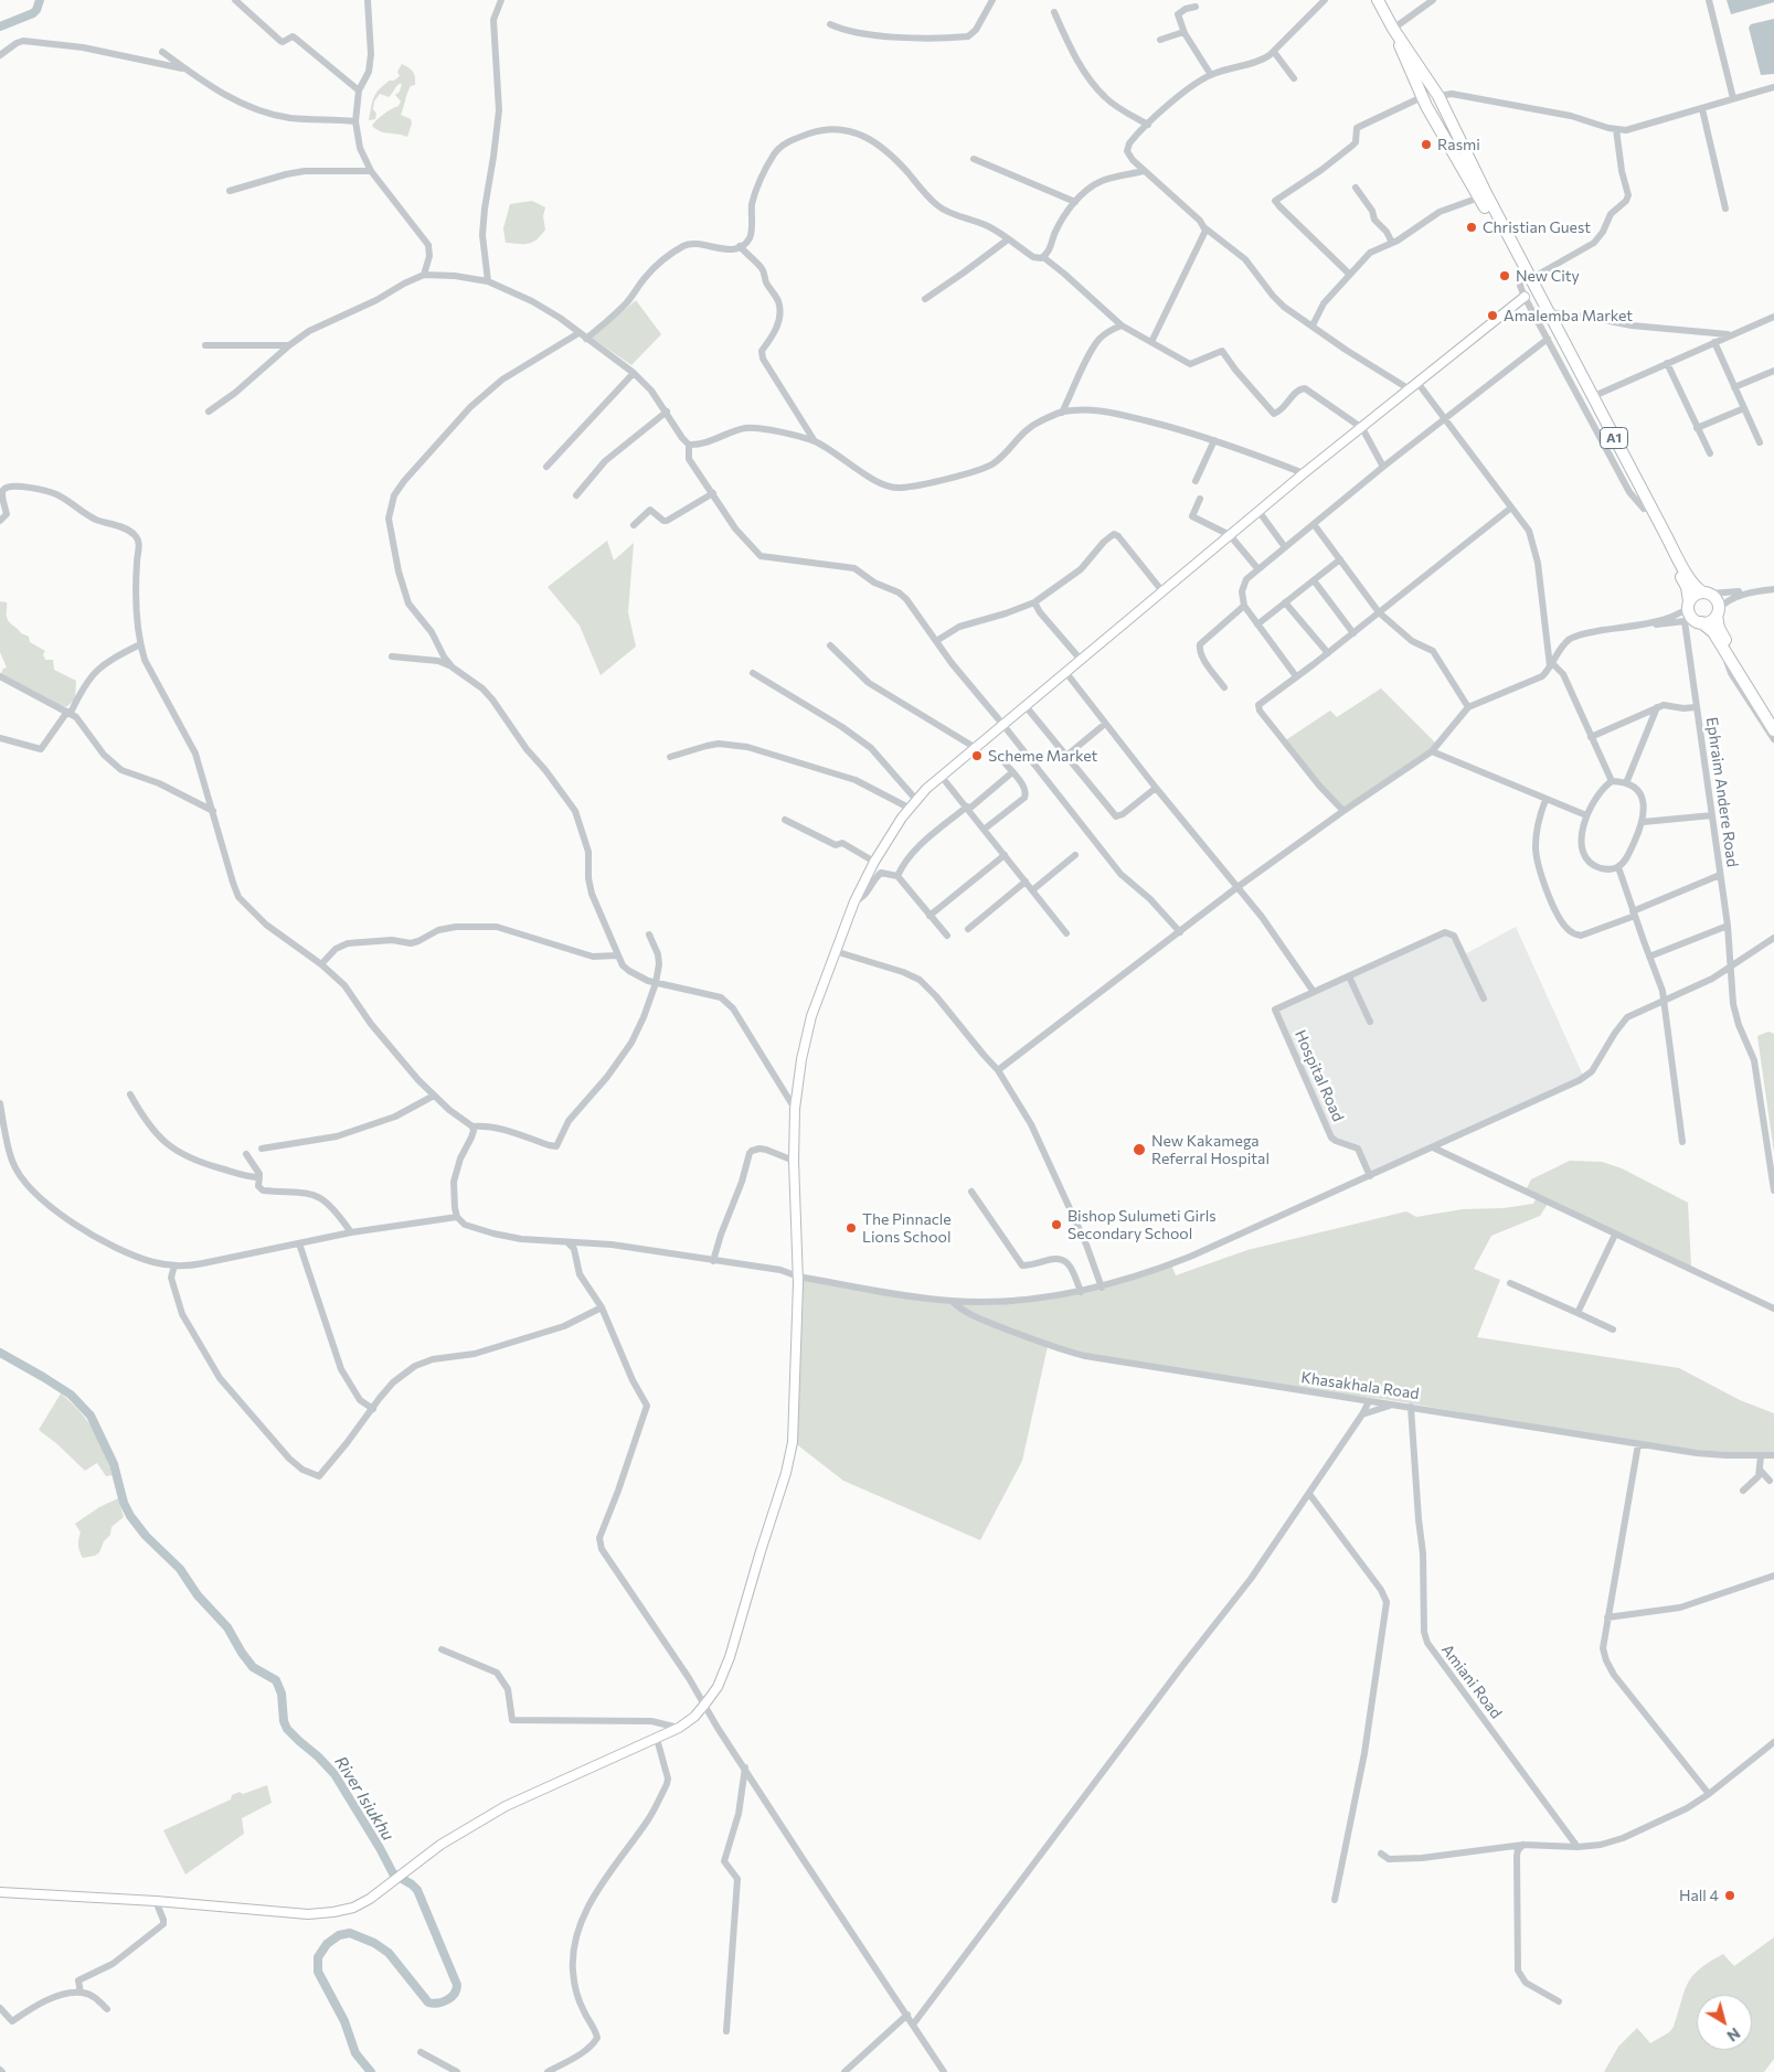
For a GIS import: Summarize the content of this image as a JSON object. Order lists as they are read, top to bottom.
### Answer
{
  "streets": {
    "highway": ["A1"],
    "street": [
      "Ephraim Andere Road",
      "Hospital Road",
      "Khasakhala Road",
      "Amiani Road"
    ]
  },
  "crossings": [
    ["A1", "Ephraim Andere Road"],
    ["Khasakhala Road", "Amiani Road"]
  ],
  "water": ["River Isiukhu"],
  "places": [
    "Rasmi",
    "Christian Guest",
    "New City",
    "Amalemba Market",
    "Scheme Market",
    "New Kakamega Referral Hospital",
    "Bishop Sulumeti Girls Secondary School",
    "The Pinnacle Lions School",
    "Hall 4"
  ],
  "north": "bottom right"
}
